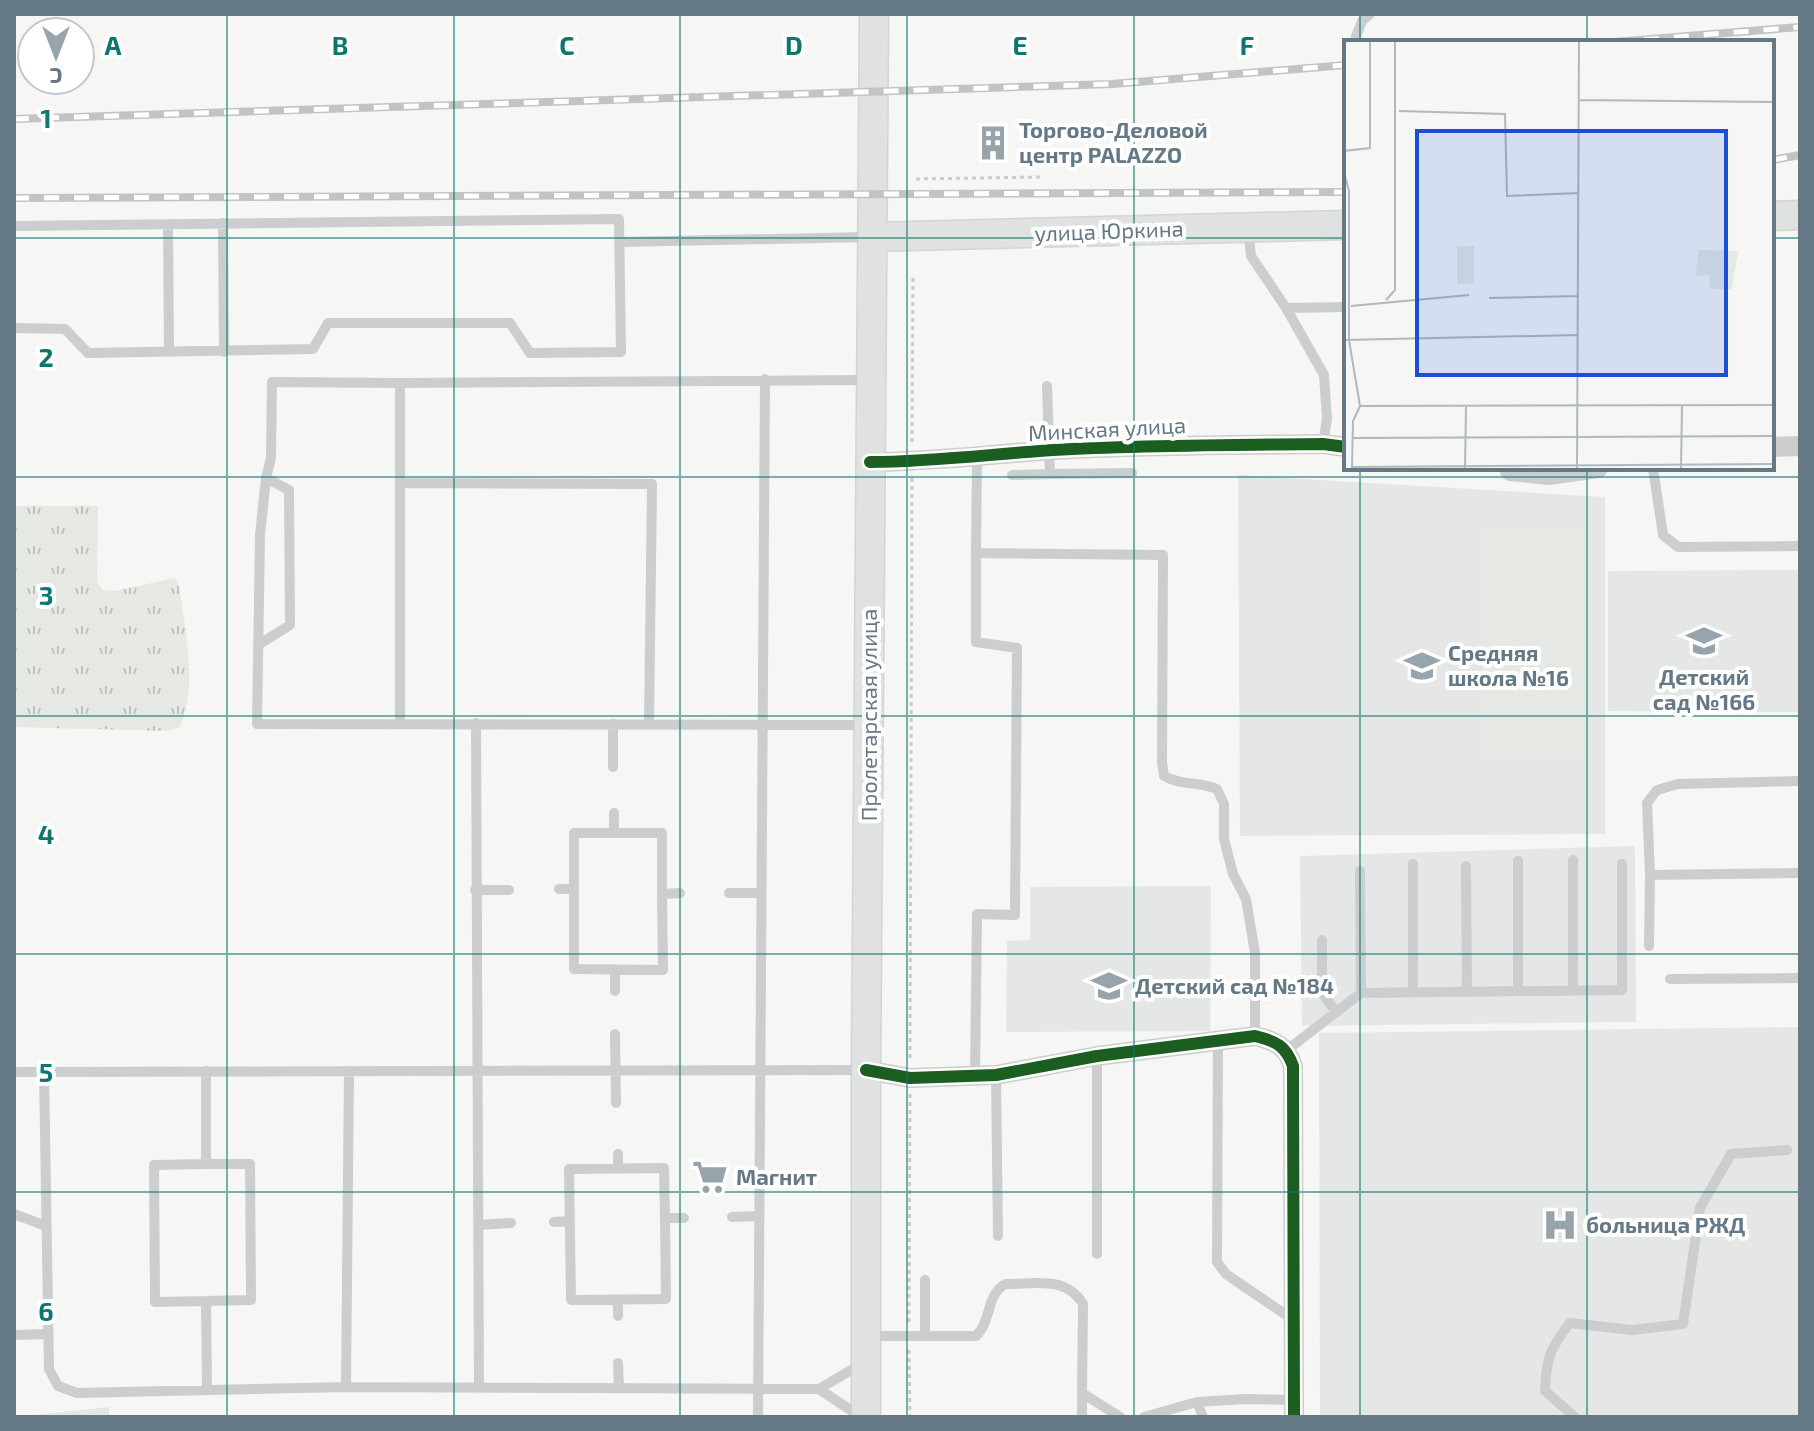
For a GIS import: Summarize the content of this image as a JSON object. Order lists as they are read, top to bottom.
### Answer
{
  "streets": {
    "main road": ["улица Юркина", "Пролетарская улица"],
    "street": ["Минская улица"]
  },
  "crossings": [
    ["улица Юркина", "Пролетарская улица"],
    ["Минская улица", "Пролетарская улица"]
  ],
  "places": {
    "building": ["Торгово-Деловой центр PALAZZO"],
    "school or university": ["Детский сад №166", "Средняя школа №16", "Детский сад №184"],
    "supermarket": ["Магнит"],
    "hospital": ["больница РЖД"]
  },
  "north": "bottom",
  "grid": {
    "columns": [
      "A",
      "B",
      "C",
      "D",
      "E",
      "F"
    ],
    "rows": [
      "1",
      "2",
      "3",
      "4",
      "5",
      "6"
    ]
  }
}
